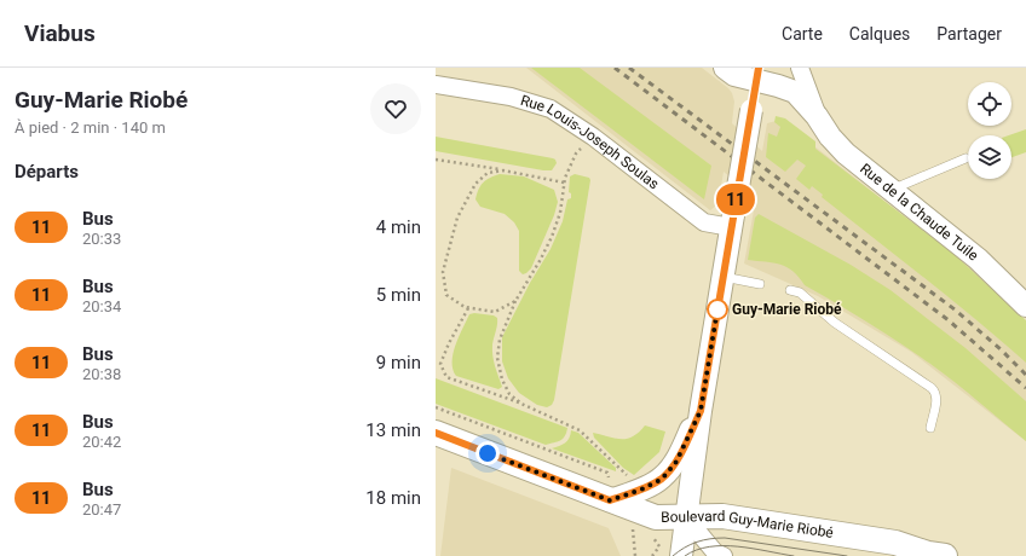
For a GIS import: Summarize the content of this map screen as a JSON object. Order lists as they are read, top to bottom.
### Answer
{
  "streets": {
    "main road": ["Boulevard Guy-Marie Riobé"],
    "street": ["Rue Louis-Joseph Soulas", "Rue de la Chaude Tuile"]
  },
  "places": ["Guy-Marie Riobé"],
  "lines": ["bus line 11"],
  "page": {
    "header": "Viabus",
    "nav": ["Carte", "Calques", "Partager"],
    "heading": [
      ["Guy-Marie Riobé", "À pied · 2 min · 140 m"],
      "Départs"
    ],
    "on_map": "11",
    "list": [
      {
        "mark": "11",
        "name": "Bus",
        "note": "20:33",
        "value": "4 min"
      },
      {
        "mark": "11",
        "name": "Bus",
        "note": "20:34",
        "value": "5 min"
      },
      {
        "mark": "11",
        "name": "Bus",
        "note": "20:38",
        "value": "9 min"
      },
      {
        "mark": "11",
        "name": "Bus",
        "note": "20:42",
        "value": "13 min"
      },
      {
        "mark": "11",
        "name": "Bus",
        "note": "20:47",
        "value": "18 min"
      }
    ]
  }
}
